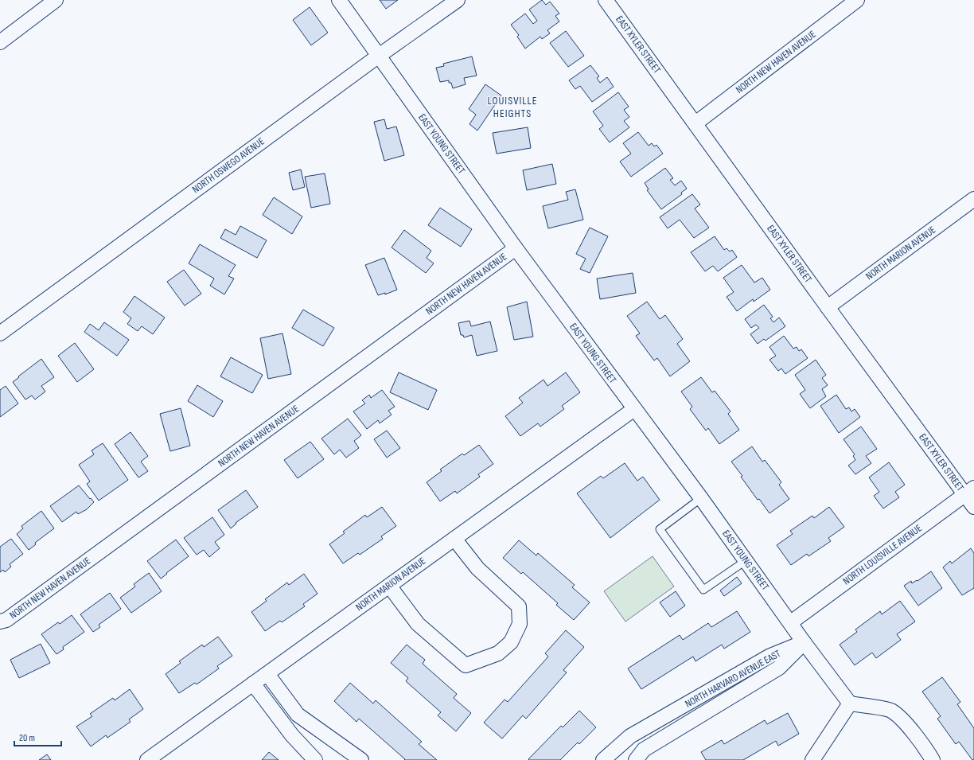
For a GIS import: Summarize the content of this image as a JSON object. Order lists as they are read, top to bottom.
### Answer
{
  "streets": {
    "street": [
      "EAST XYLER STREET",
      "NORTH NEW HAVEN AVENUE",
      "EAST YOUNG STREET",
      "NORTH OSWEGO AVENUE",
      "NORTH MARION AVENUE",
      "NORTH LOUISVILLE AVENUE",
      "NORTH HARVARD AVENUE EAST"
    ]
  },
  "crossings": [
    ["EAST XYLER STREET", "NORTH NEW HAVEN AVENUE"],
    ["EAST XYLER STREET", "NORTH MARION AVENUE"],
    ["EAST XYLER STREET", "NORTH LOUISVILLE AVENUE"],
    ["NORTH NEW HAVEN AVENUE", "EAST YOUNG STREET"],
    ["EAST YOUNG STREET", "NORTH OSWEGO AVENUE"],
    ["EAST YOUNG STREET", "NORTH MARION AVENUE"],
    ["EAST YOUNG STREET", "NORTH LOUISVILLE AVENUE"],
    ["EAST YOUNG STREET", "NORTH HARVARD AVENUE EAST"]
  ],
  "districts": ["LOUISVILLE HEIGHTS"],
  "scale_bar": "20 m"
}
